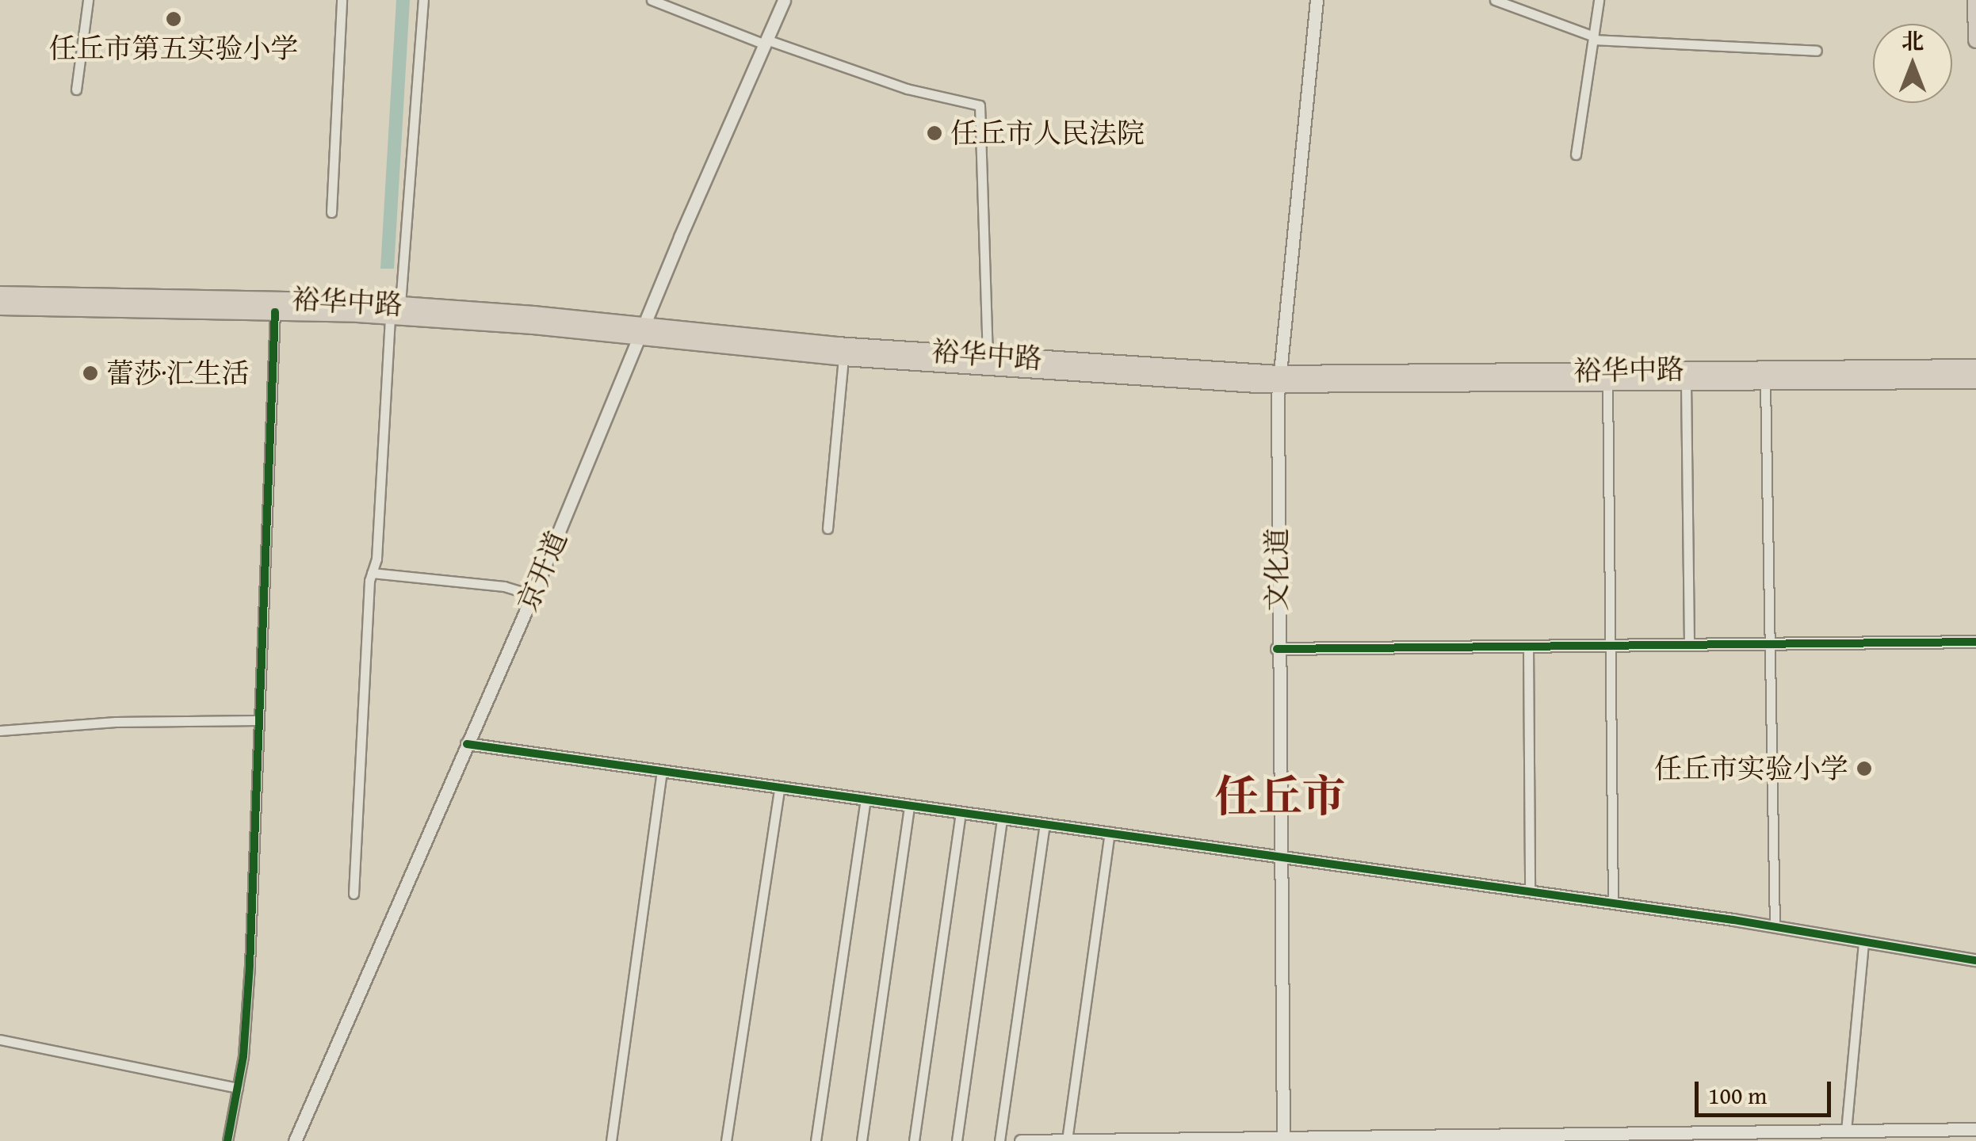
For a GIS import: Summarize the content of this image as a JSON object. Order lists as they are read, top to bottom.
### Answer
{
  "streets": {
    "main road": ["裕华中路", "文化道", "京开道"]
  },
  "crossings": [
    ["裕华中路", "文化道"],
    ["裕华中路", "京开道"]
  ],
  "districts": ["任丘市"],
  "places": [
    "任丘市第五实验小学",
    "任丘市人民法院",
    "蕾莎·汇生活",
    "任丘市实验小学"
  ],
  "scale_bar": "100 m",
  "north": "top"
}
